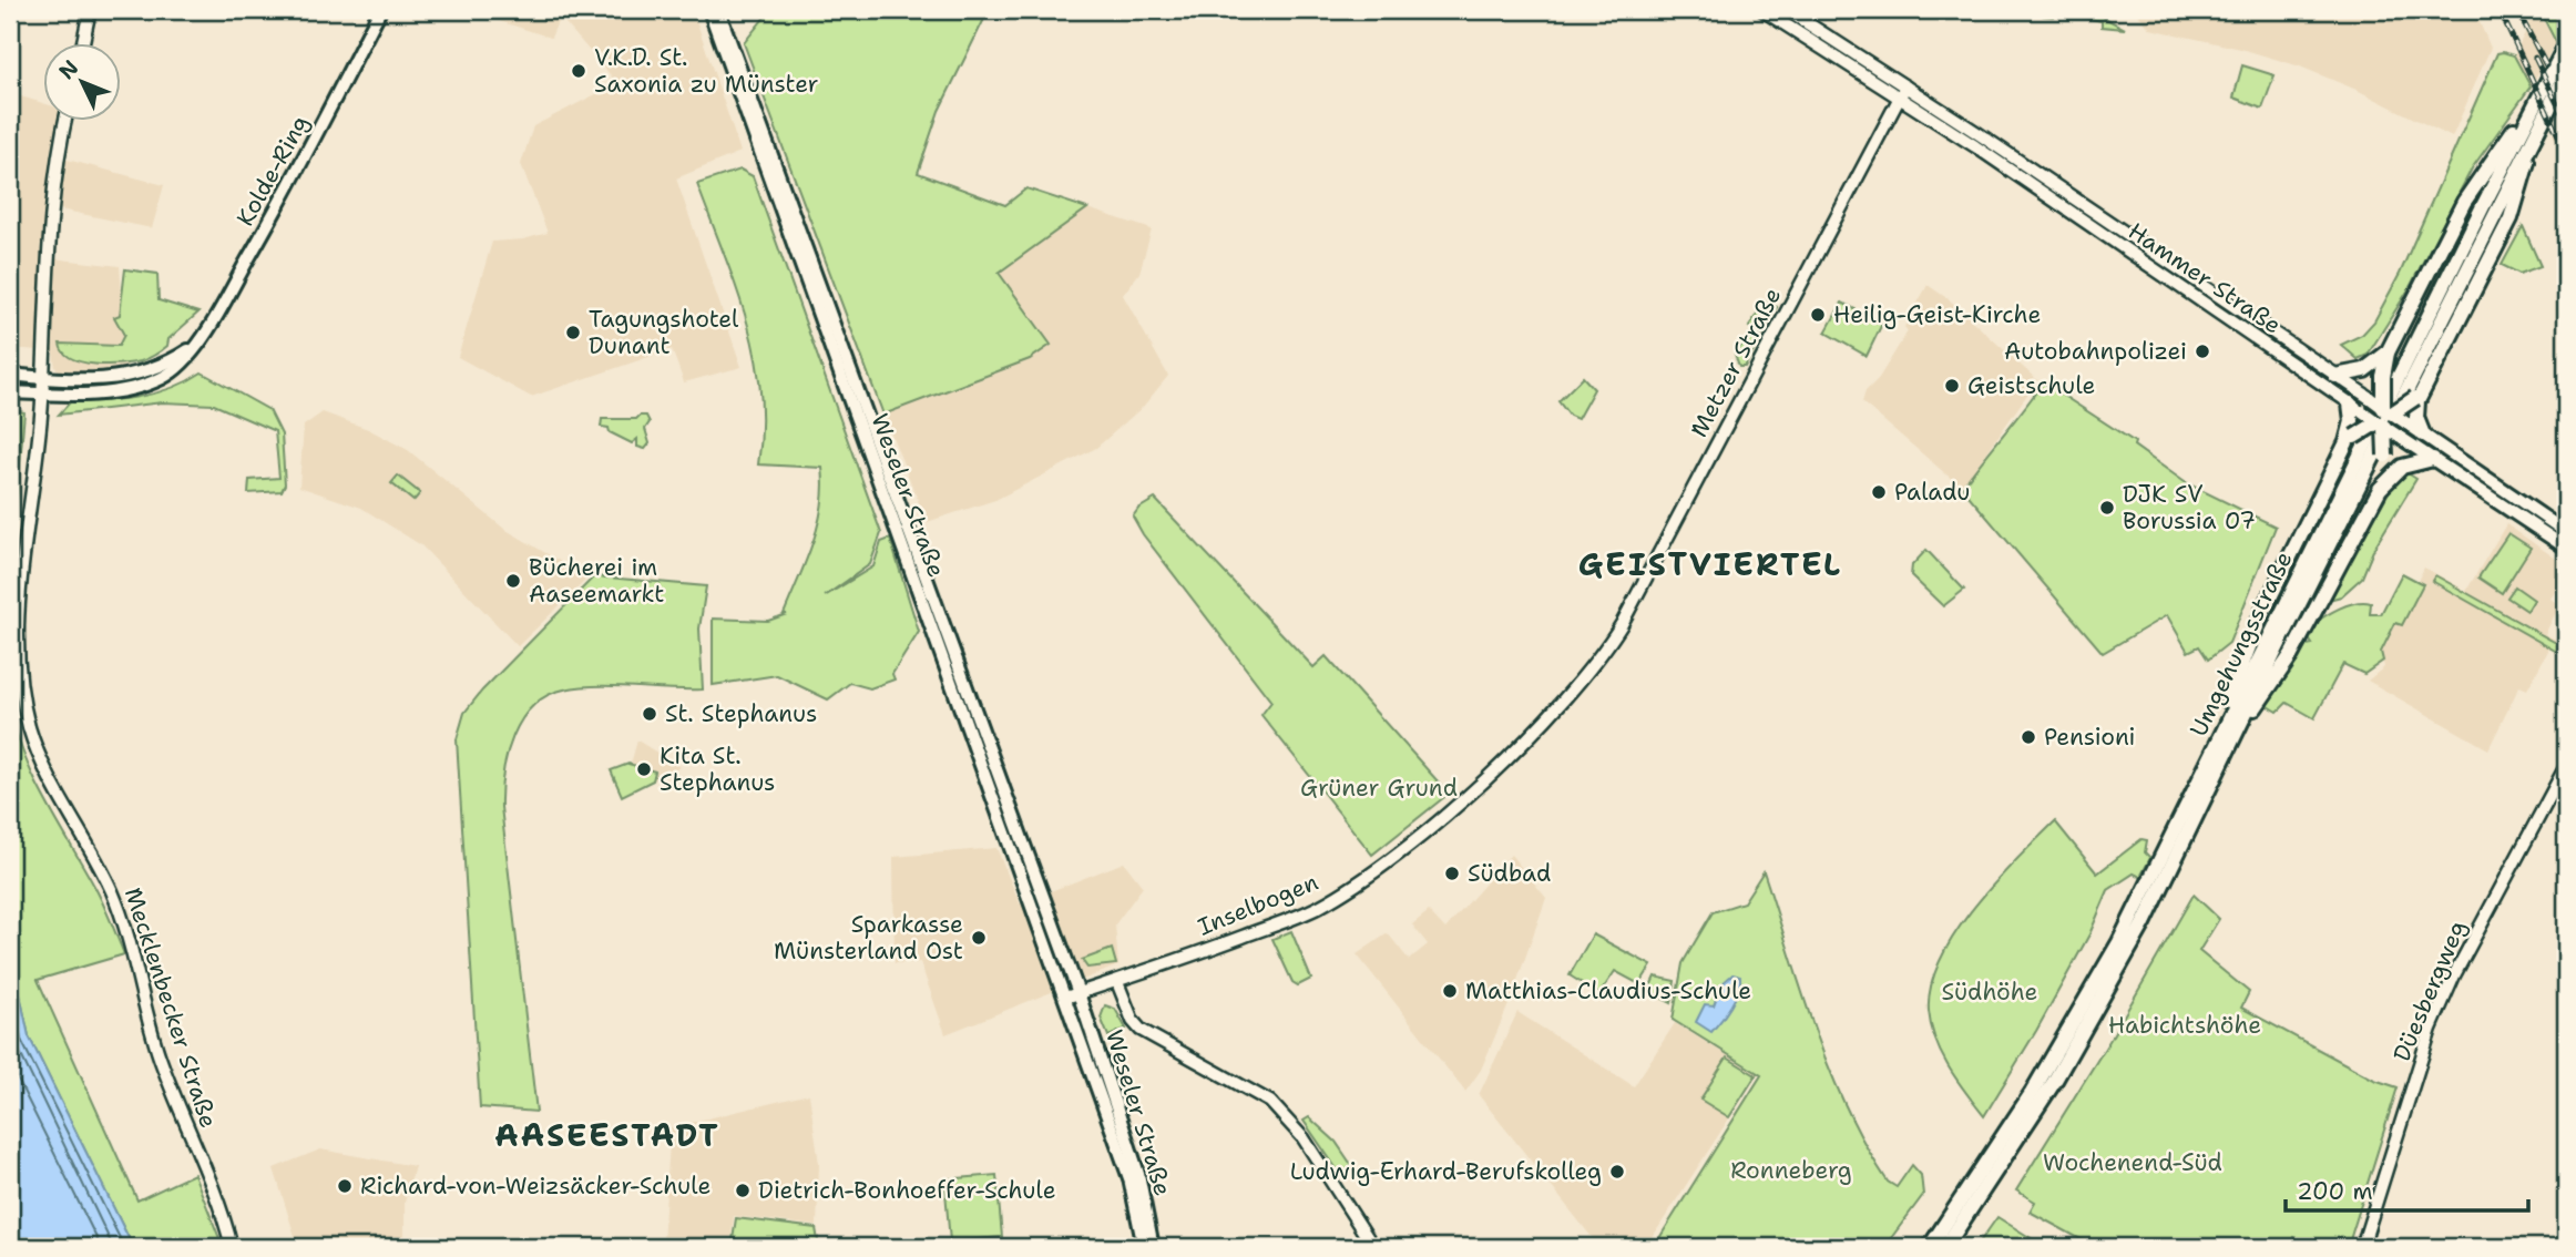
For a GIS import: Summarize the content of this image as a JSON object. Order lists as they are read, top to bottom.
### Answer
{
  "streets": {
    "highway": ["Umgehungsstraße"],
    "main road": ["Kolde-Ring", "Hammer Straße", "Weseler Straße"],
    "street": [
      "Metzer Straße",
      "Inselbogen",
      "Düesbergweg",
      "Mecklenbecker Straße"
    ]
  },
  "crossings": [
    ["Kolde-Ring", "Mecklenbecker Straße"],
    ["Hammer Straße", "Metzer Straße"],
    ["Metzer Straße", "Inselbogen"],
    ["Weseler Straße", "Inselbogen"]
  ],
  "districts": ["GEISTVIERTEL", "AASEESTADT"],
  "parks": [
    "Grüner Grund",
    "Südhöhe",
    "Habichtshöhe",
    "Wochenend-Süd",
    "Ronneberg"
  ],
  "places": [
    "V.K.D. St. Saxonia zu Münster",
    "Heilig-Geist-Kirche",
    "Tagungshotel Dunant",
    "Autobahnpolizei",
    "Geistschule",
    "Paladu",
    "DJK SV Borussia 07",
    "Bücherei im Aaseemarkt",
    "St. Stephanus",
    "Pensioni",
    "Kita St. Stephanus",
    "Südbad",
    "Sparkasse Münsterland Ost",
    "Matthias-Claudius-Schule",
    "Ludwig-Erhard-Berufskolleg",
    "Richard-von-Weizsäcker-Schule",
    "Dietrich-Bonhoeffer-Schule"
  ],
  "scale_bar": "200 m",
  "north": "top left"
}
